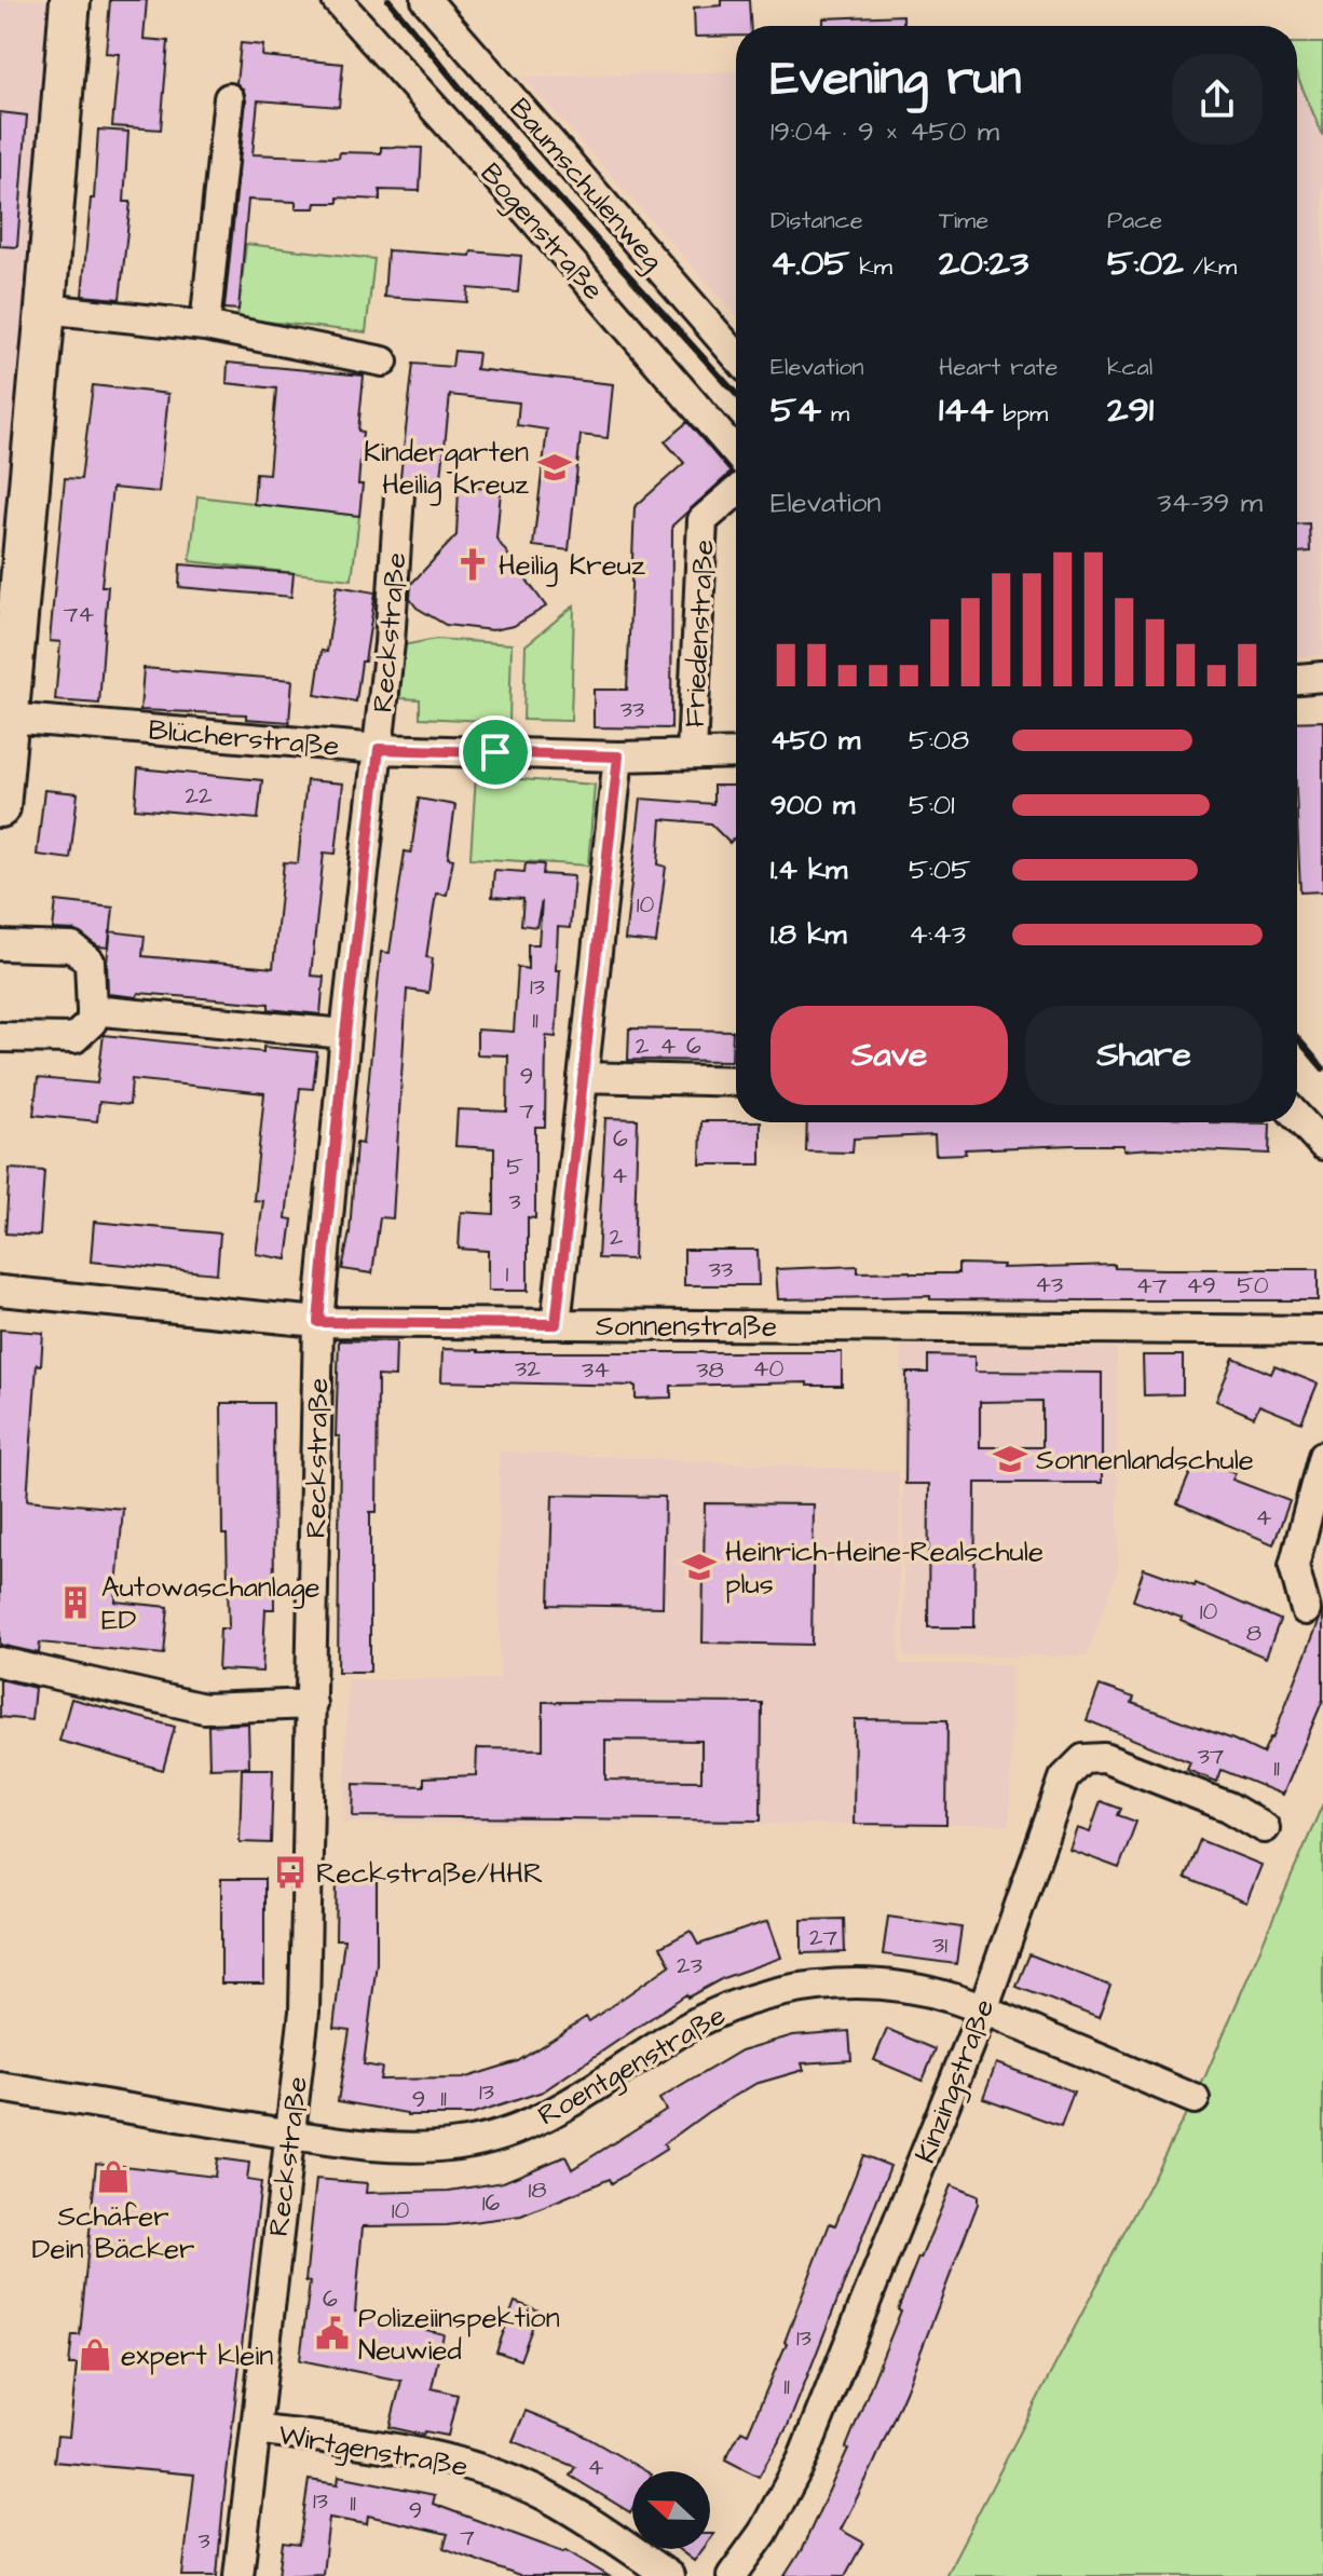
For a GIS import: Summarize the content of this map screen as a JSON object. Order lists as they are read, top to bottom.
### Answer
{
  "streets": {
    "street": [
      "Baumschulenweg",
      "Bogenstraße",
      "Reckstraße",
      "Friedenstraße",
      "Blücherstraße",
      "Sonnenstraße",
      "Roentgenstraße",
      "Kinzingstraße",
      "Wirtgenstraße"
    ]
  },
  "crossings": [
    ["Reckstraße", "Blücherstraße"],
    ["Reckstraße", "Sonnenstraße"],
    ["Reckstraße", "Roentgenstraße"],
    ["Reckstraße", "Wirtgenstraße"],
    ["Friedenstraße", "Blücherstraße"],
    ["Roentgenstraße", "Kinzingstraße"]
  ],
  "places": {
    "school or university": ["Kindergarten Heilig Kreuz", "Sonnenlandschule", "Heinrich-Heine-Realschule plus"],
    "church": ["Heilig Kreuz"],
    "building": ["Autowaschanlage ED"],
    "bus stop": ["Reckstraße/HHR"],
    "shop": ["Schäfer Dein Bäcker", "expert klein"],
    "public building": ["Polizeiinspektion Neuwied"]
  },
  "house_numbers": [
    "74",
    "33",
    "22",
    "10",
    "13",
    "11",
    "2",
    "4",
    "6",
    "9",
    "7",
    "6",
    "5",
    "4",
    "3",
    "2",
    "33",
    "1",
    "43",
    "47",
    "49",
    "50",
    "32",
    "40",
    "34",
    "38",
    "4",
    "10",
    "8",
    "37",
    "11",
    "27",
    "31",
    "23",
    "13",
    "11",
    "9",
    "18",
    "16",
    "10",
    "6",
    "13",
    "11",
    "4",
    "13",
    "11",
    "9",
    "7",
    "3"
  ],
  "north": "left",
  "page": {
    "heading": ["Evening run", "19:04 · 9 × 450 m"],
    "stats": [
      ["Distance", "4.05 km"],
      ["Time", "20:23"],
      ["Pace", "5:02 /km"],
      ["Elevation", "54 m"],
      ["Heart rate", "144 bpm"],
      ["kcal", "291"]
    ],
    "chart": ["Elevation", "34–39 m"],
    "list": [
      {
        "name": "450 m",
        "note": "5:08"
      },
      {
        "name": "900 m",
        "note": "5:01"
      },
      {
        "name": "1.4 km",
        "note": "5:05"
      },
      {
        "name": "1.8 km",
        "note": "4:43"
      }
    ],
    "buttons": ["Save", "Share"]
  }
}
